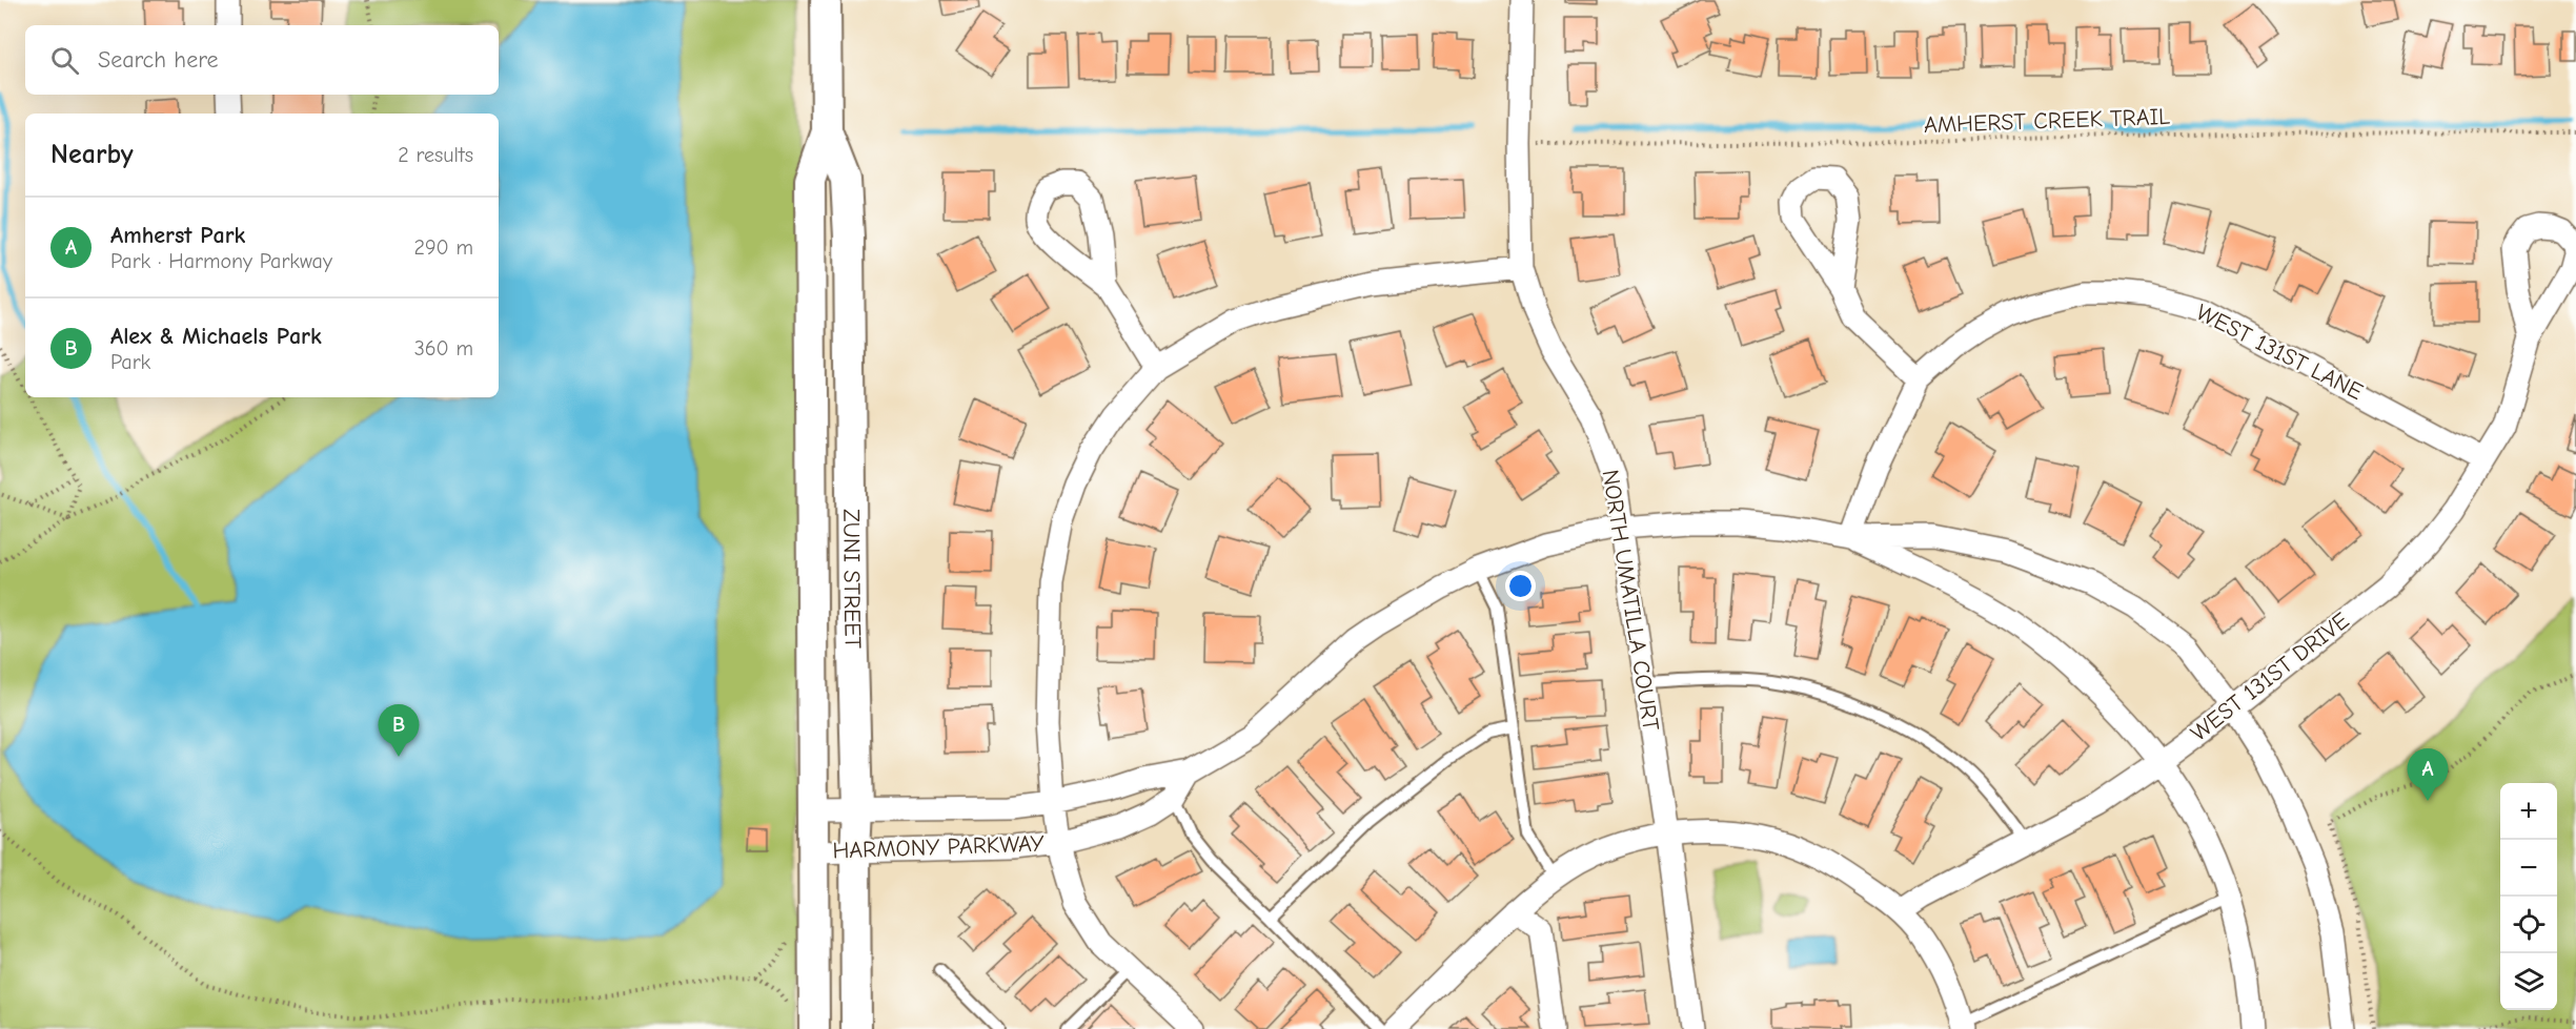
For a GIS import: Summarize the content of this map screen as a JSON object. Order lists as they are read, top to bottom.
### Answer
{
  "streets": {
    "main road": ["ZUNI STREET"],
    "street": [
      "WEST 131ST LANE",
      "NORTH UMATILLA COURT",
      "WEST 131ST DRIVE",
      "HARMONY PARKWAY"
    ],
    "path": ["AMHERST CREEK TRAIL"]
  },
  "crossings": [
    ["AMHERST CREEK TRAIL", "NORTH UMATILLA COURT"],
    ["WEST 131ST LANE", "WEST 131ST DRIVE"],
    ["WEST 131ST LANE", "HARMONY PARKWAY"],
    ["ZUNI STREET", "HARMONY PARKWAY"],
    ["NORTH UMATILLA COURT", "HARMONY PARKWAY"],
    ["WEST 131ST DRIVE", "HARMONY PARKWAY"]
  ],
  "page": {
    "search": "Search here",
    "heading": ["Nearby", "2 results"],
    "list": [
      {
        "mark": "A",
        "name": "Amherst Park",
        "note": "Park · Harmony Parkway",
        "value": "290 m"
      },
      {
        "mark": "B",
        "name": "Alex & Michaels Park",
        "note": "Park",
        "value": "360 m"
      }
    ],
    "pins": ["B", "A"],
    "map_buttons": ["+", "−"]
  }
}
